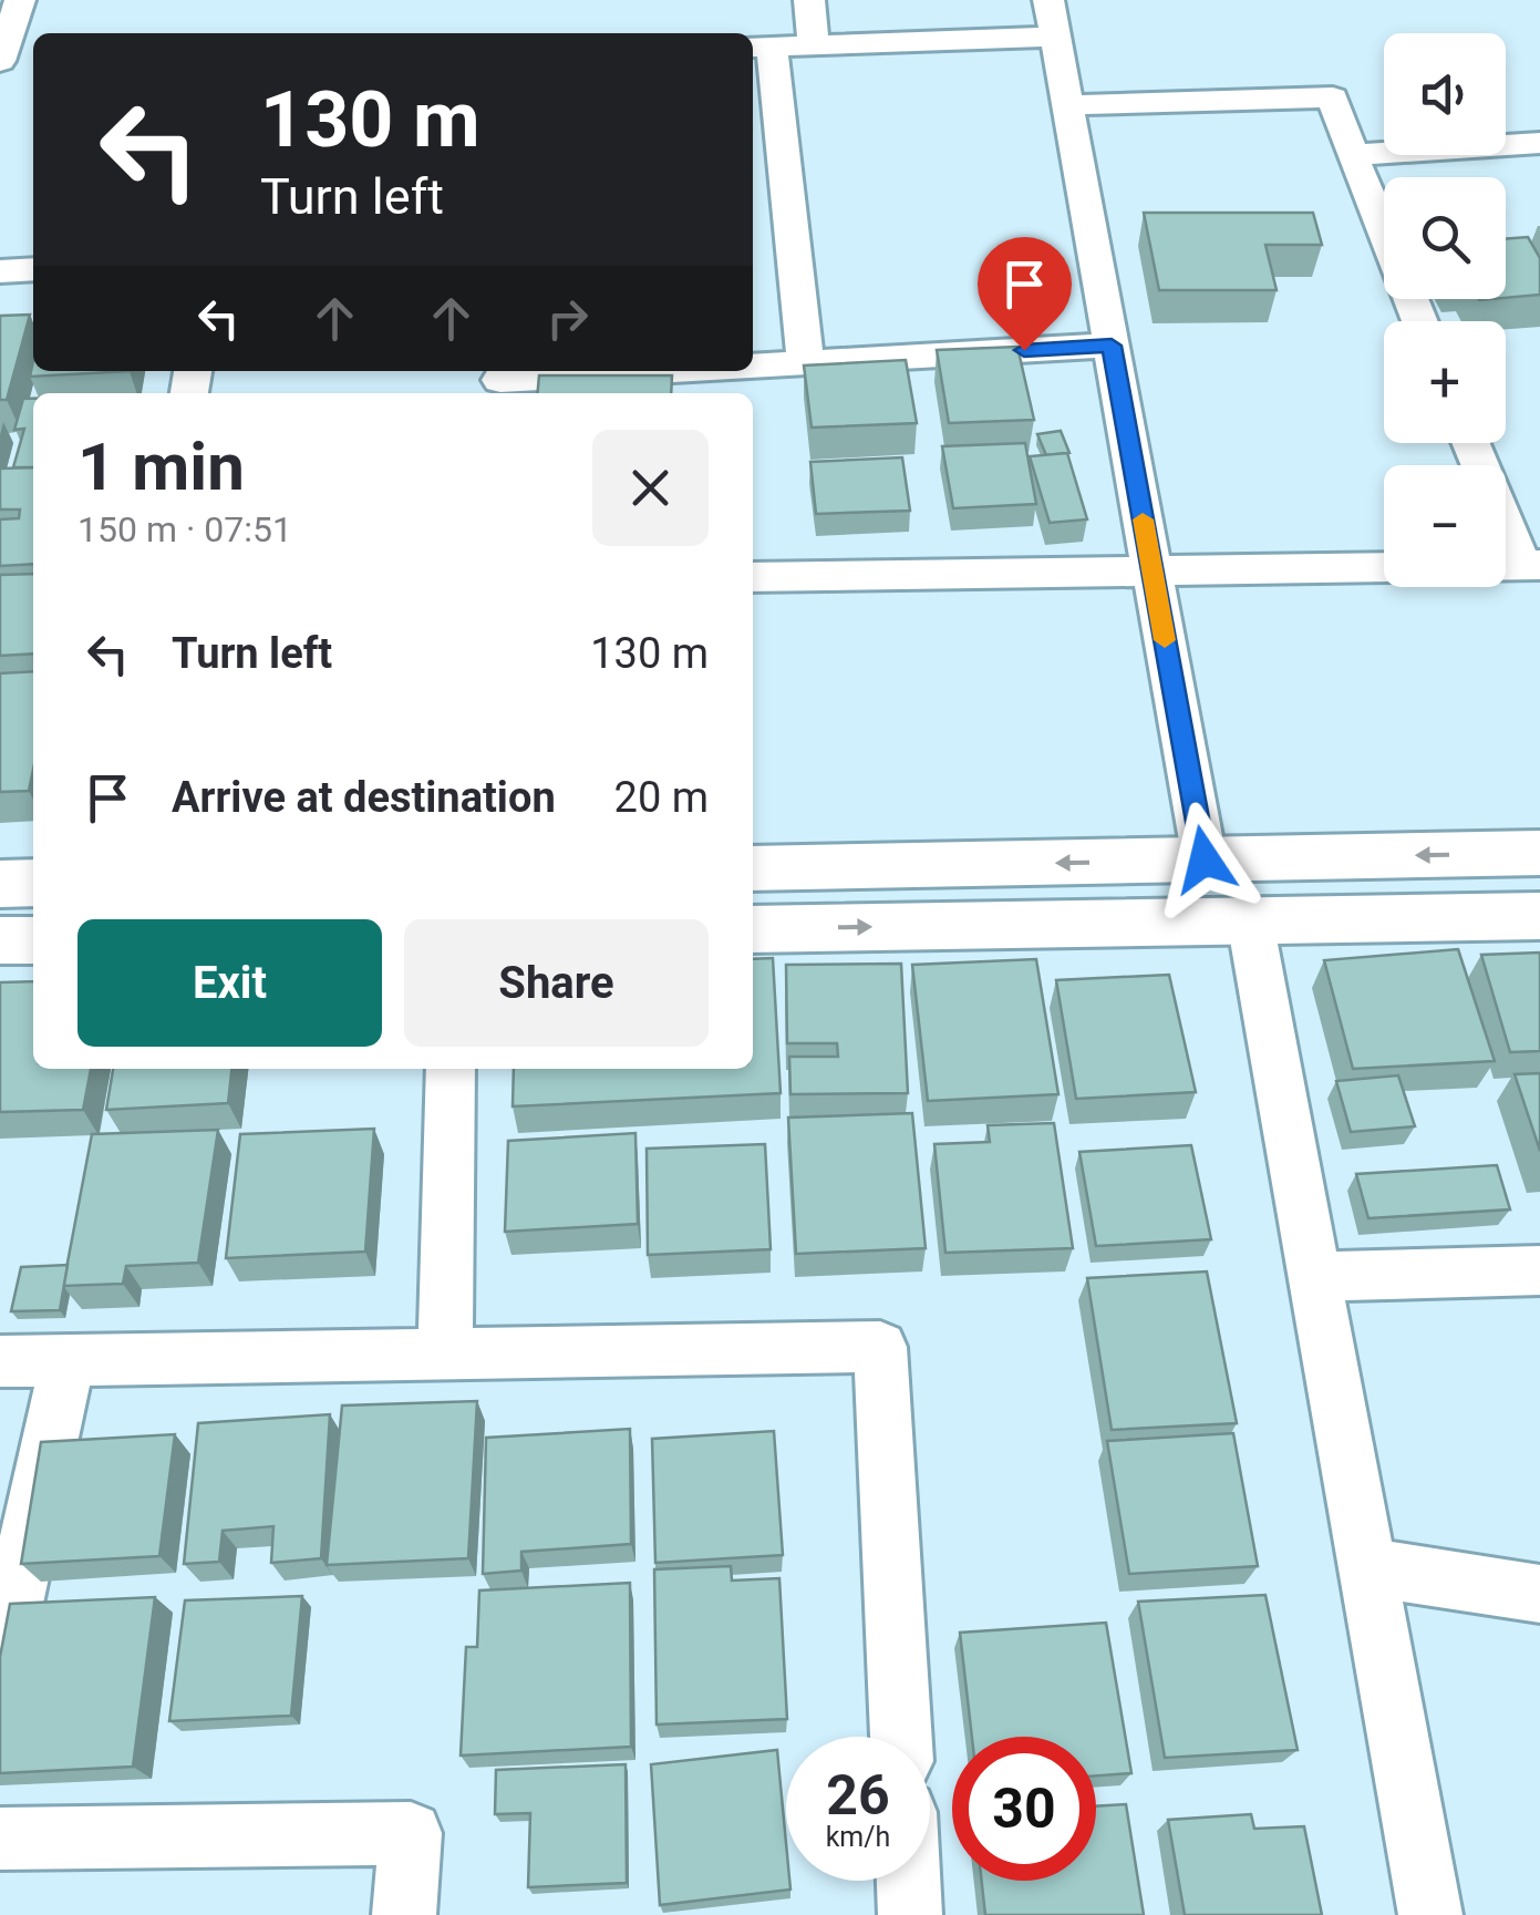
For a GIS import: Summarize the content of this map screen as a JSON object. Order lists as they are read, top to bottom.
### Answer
{
  "page": {
    "map_buttons": ["+", "−"],
    "turn": ["130 m", "Turn left"],
    "heading": ["1 min", "150 m · 07:51"],
    "list": [
      {
        "name": "Turn left",
        "value": "130 m"
      },
      {
        "name": "Arrive at destination",
        "value": "20 m"
      }
    ],
    "buttons": ["Exit", "Share"],
    "speed": "26 km/h",
    "limit": "30"
  }
}
